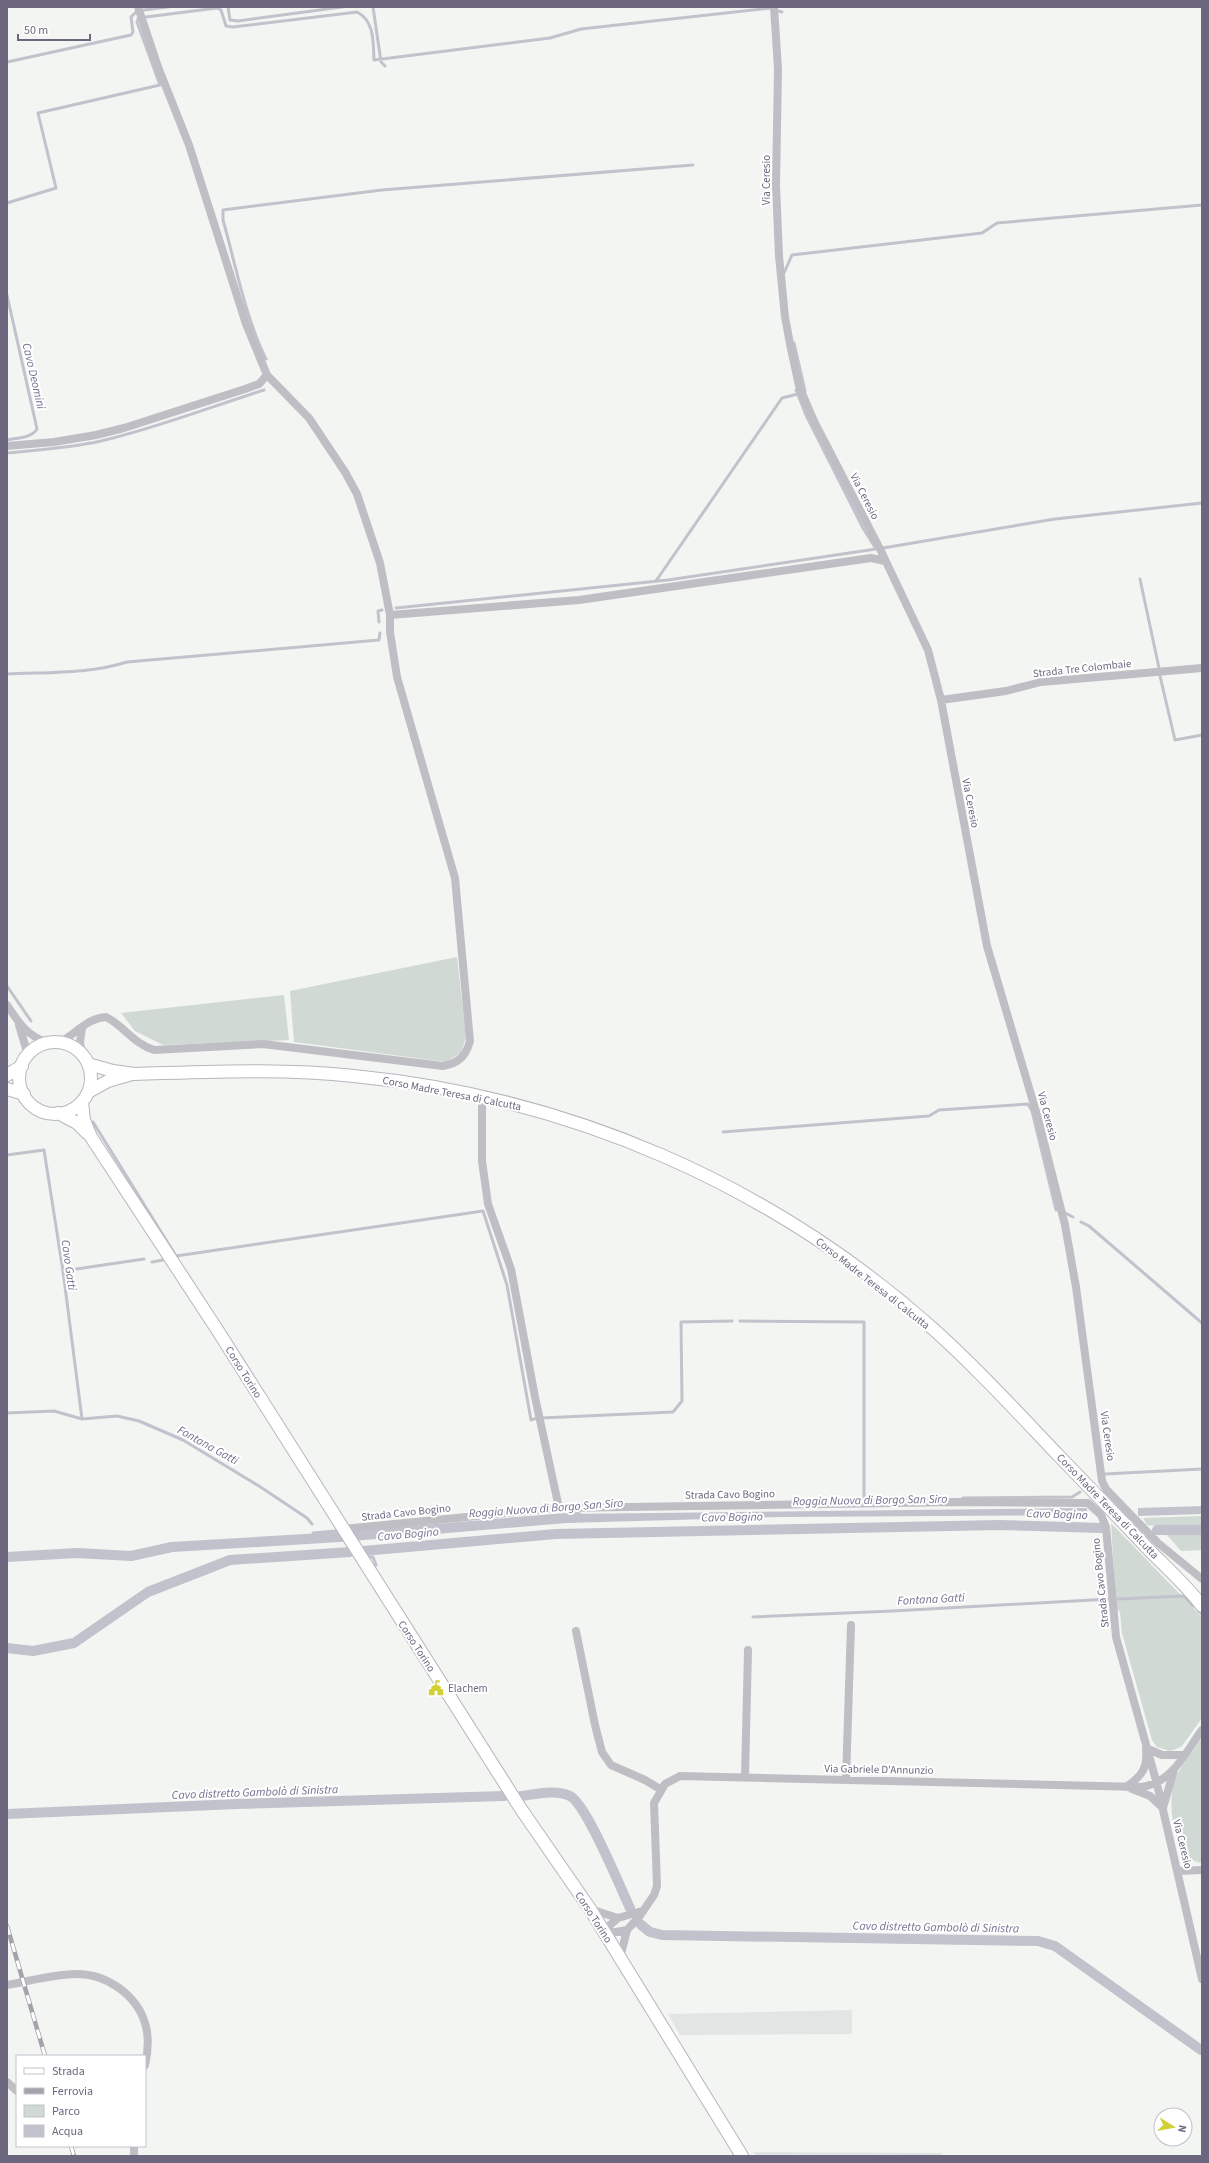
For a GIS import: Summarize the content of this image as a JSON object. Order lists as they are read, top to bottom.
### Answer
{
  "streets": {
    "main road": ["Corso Madre Teresa di Calcutta", "Corso Torino"],
    "street": [
      "Via Ceresio",
      "Strada Tre Colombaie",
      "Strada Cavo Bogino",
      "Via Gabriele D'Annunzio"
    ]
  },
  "crossings": [
    ["Via Ceresio", "Strada Tre Colombaie"],
    ["Via Ceresio", "Strada Cavo Bogino"],
    ["Via Ceresio", "Via Gabriele D'Annunzio"],
    ["Corso Torino", "Strada Cavo Bogino"],
    ["Strada Cavo Bogino", "Via Gabriele D'Annunzio"]
  ],
  "water": [
    "Cavo Deomini",
    "Cavo Gatti",
    "Fontana Gatti",
    "Roggia Nuova di Borgo San Siro",
    "Cavo Bogino",
    "Cavo distretto Gambolò di Sinistra"
  ],
  "places": {
    "public building": ["Elachem"]
  },
  "legend": [
    "Strada",
    "Ferrovia",
    "Parco",
    "Acqua"
  ],
  "scale_bar": "50 m",
  "north": "right"
}
